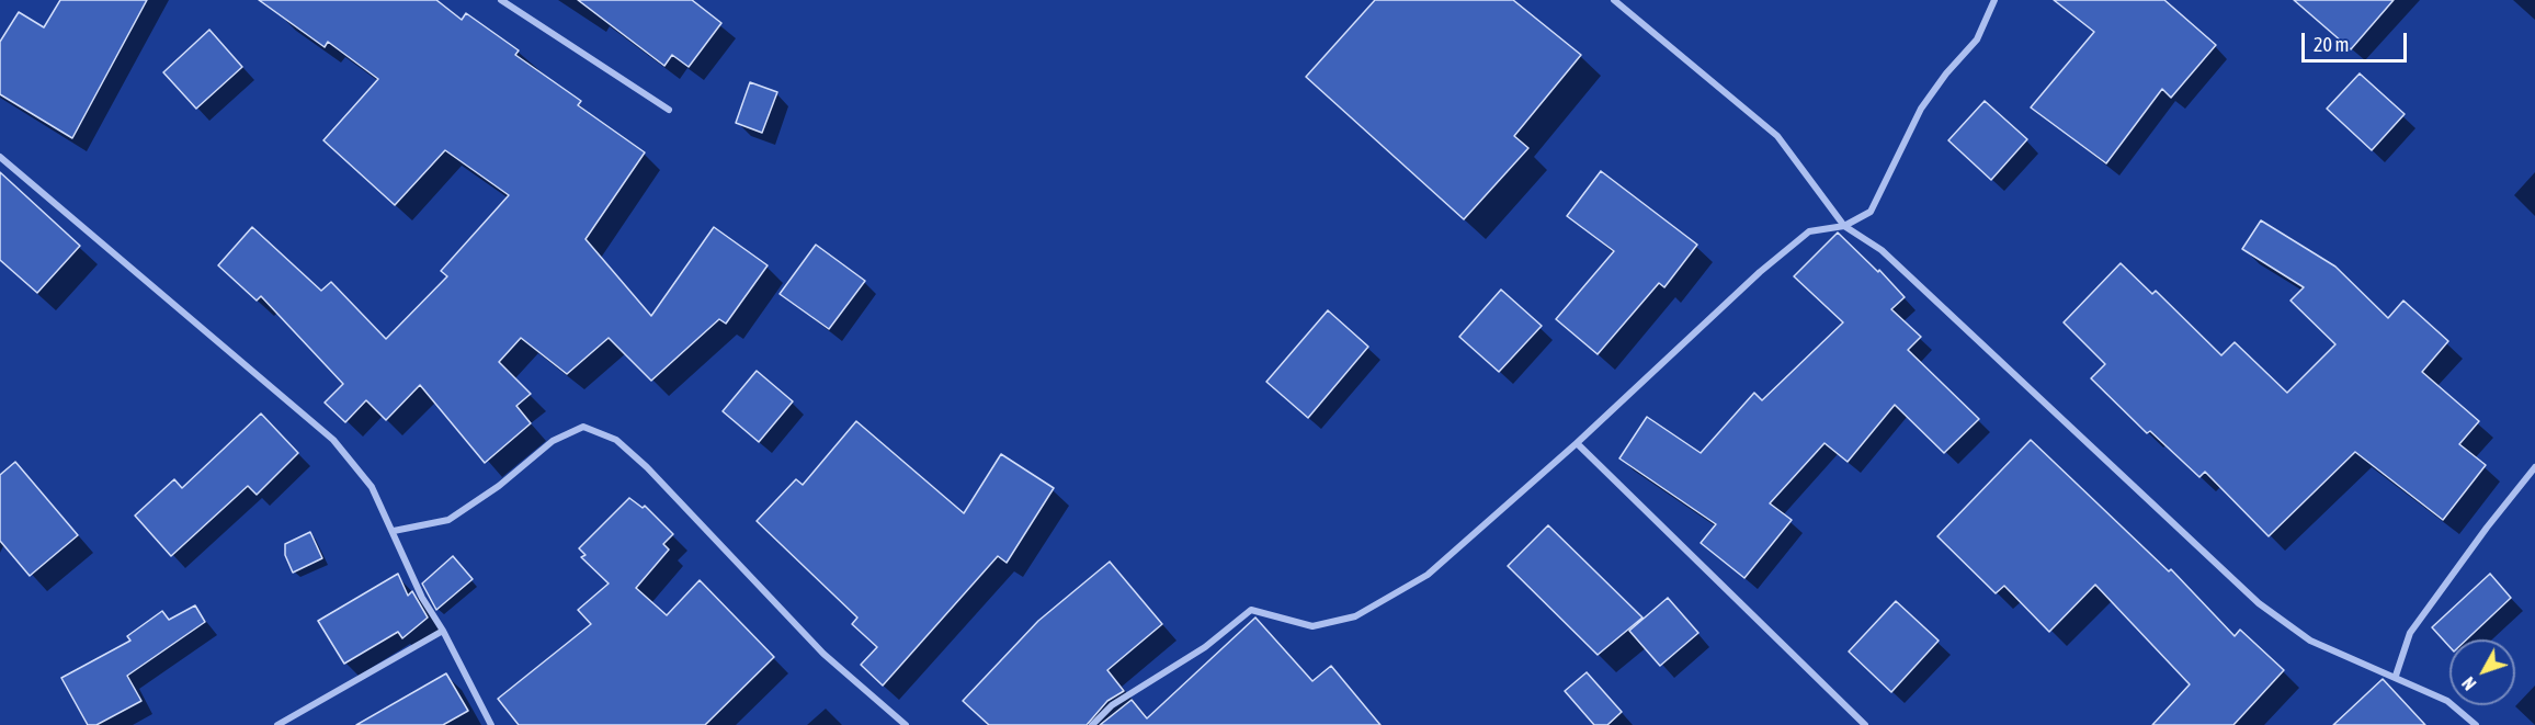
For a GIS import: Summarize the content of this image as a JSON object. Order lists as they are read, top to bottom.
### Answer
{
  "scale_bar": "20 m",
  "north": "bottom left"
}
